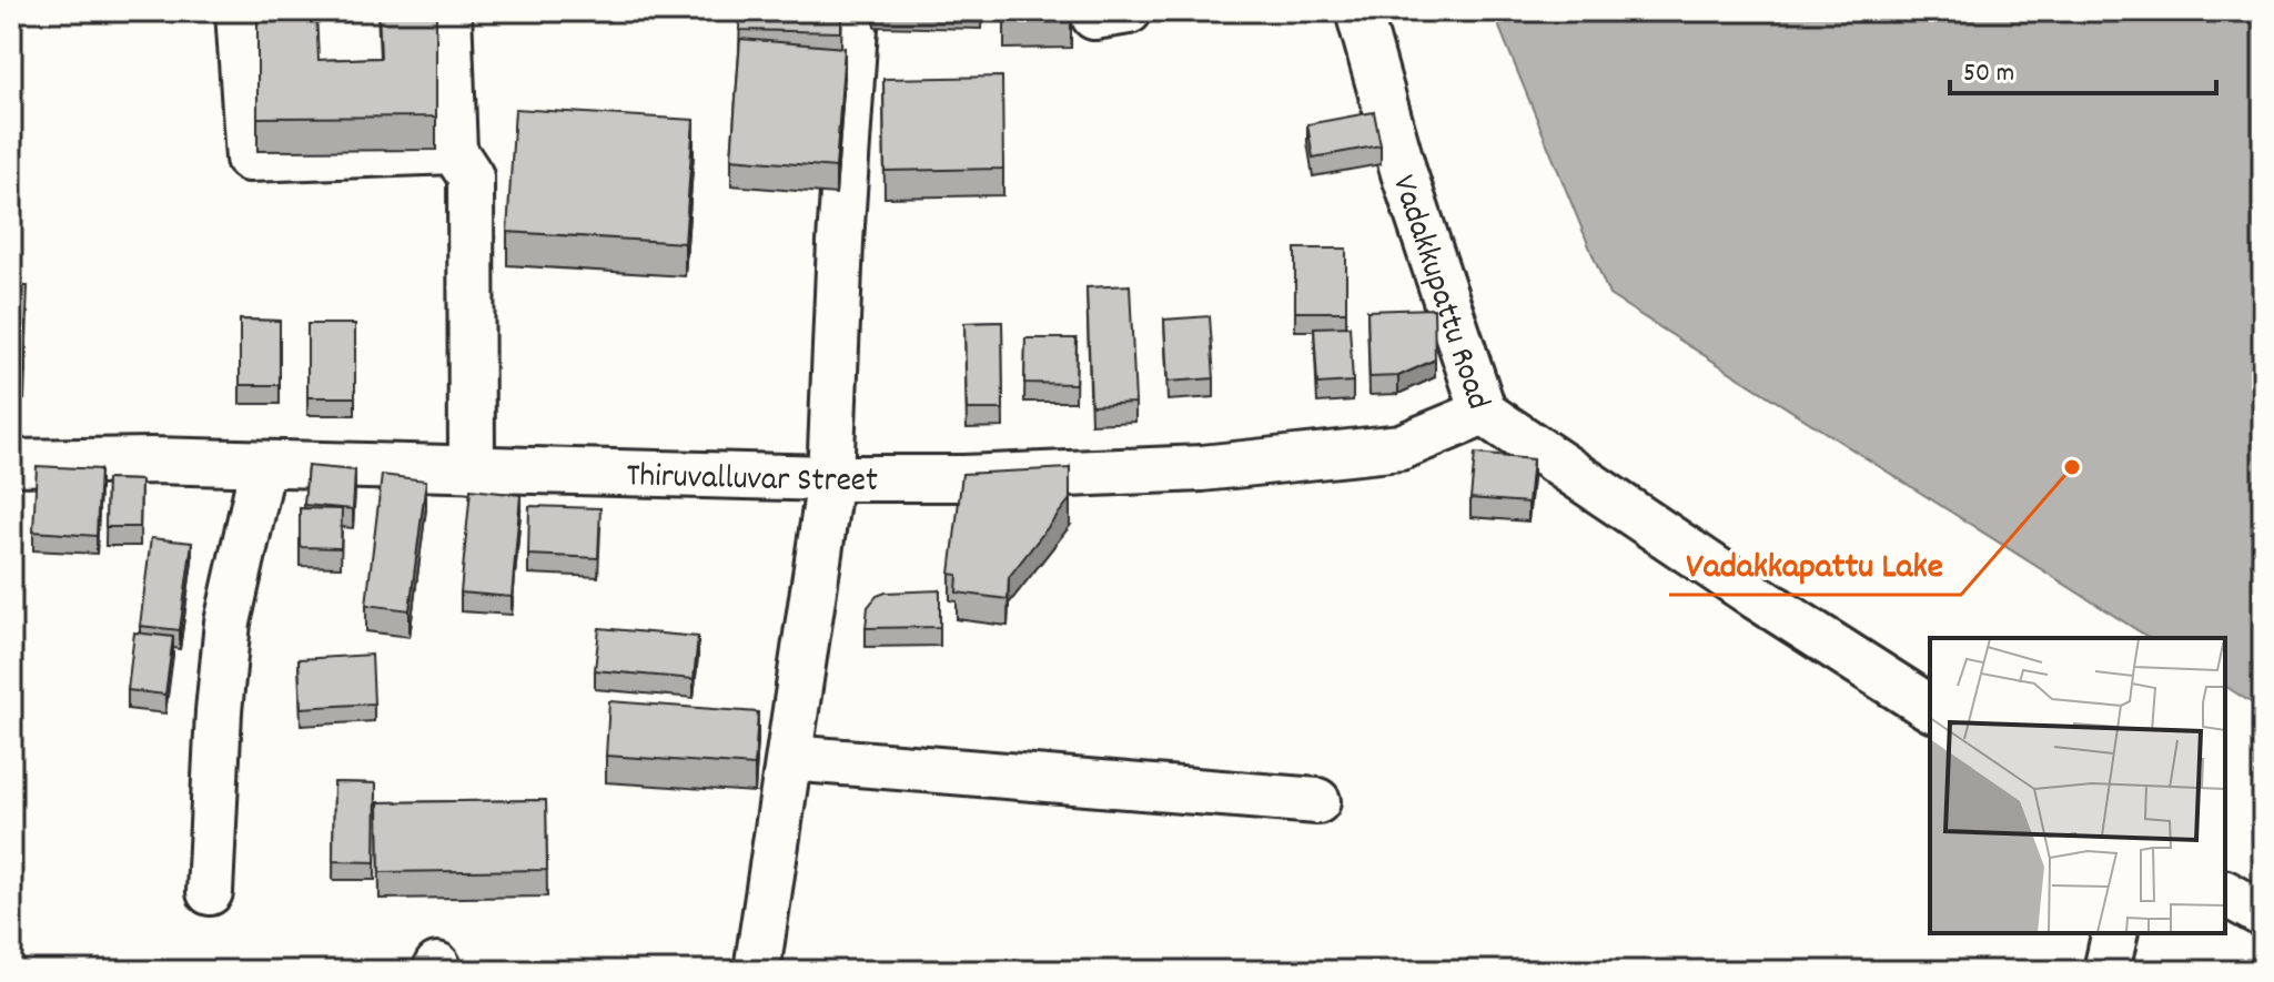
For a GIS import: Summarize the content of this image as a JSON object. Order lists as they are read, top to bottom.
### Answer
{
  "streets": {
    "street": ["Vadakkupattu Road", "Thiruvalluvar Street"]
  },
  "crossings": [
    ["Vadakkupattu Road", "Thiruvalluvar Street"]
  ],
  "places": ["Vadakkapattu Lake"],
  "scale_bar": "50 m"
}
